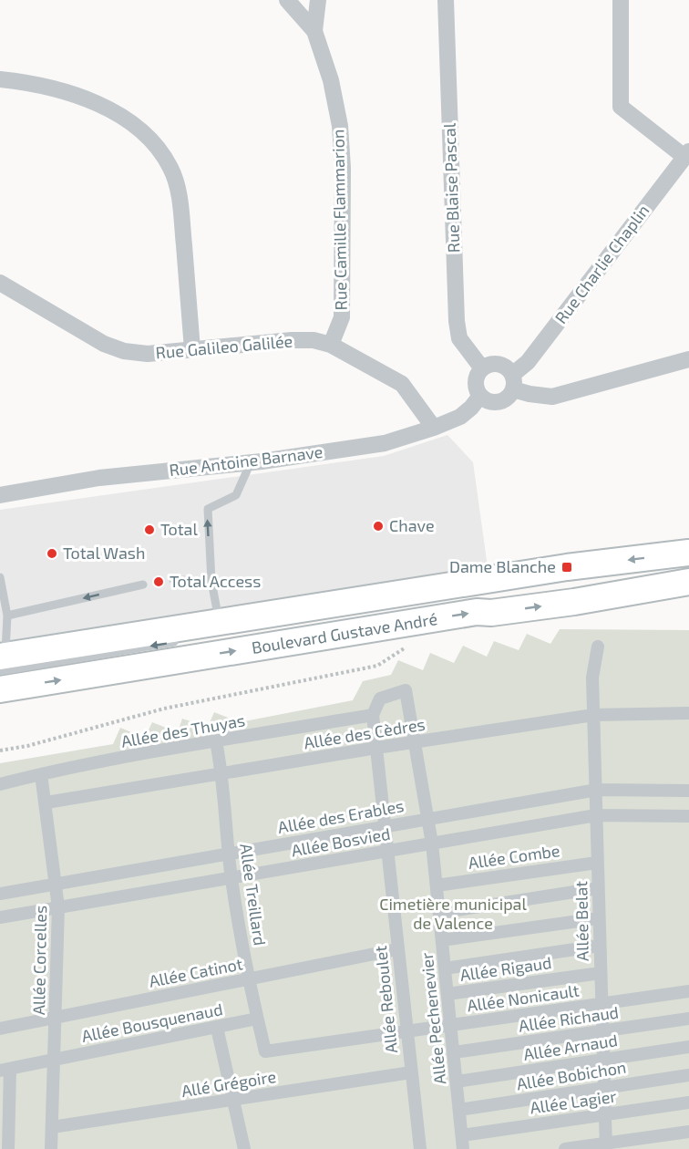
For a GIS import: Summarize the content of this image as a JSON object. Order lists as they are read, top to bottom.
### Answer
{
  "streets": {
    "main road": ["Boulevard Gustave André"],
    "street": [
      "Rue Blaise Pascal",
      "Rue Camille Flammarion",
      "Rue Charlie Chaplin",
      "Rue Galileo Galilée",
      "Rue Antoine Barnave",
      "Allée des Thuyas",
      "Allée des Cèdres",
      "Allée des Erables",
      "Allée Bosvied",
      "Allée Combe",
      "Allée Treillard",
      "Allée Belat",
      "Allée Corcelles",
      "Allée Rigaud",
      "Allée Catinot",
      "Allée Nonicault",
      "Allée Reboulet",
      "Allée Pechenevier",
      "Allée Richaud",
      "Allée Bousquenaud",
      "Allée Arnaud",
      "Allée Bobichon",
      "Allé Grégoire",
      "Allée Lagier"
    ]
  },
  "crossings": [
    ["Rue Blaise Pascal", "Rue Charlie Chaplin"],
    ["Rue Blaise Pascal", "Rue Antoine Barnave"],
    ["Rue Camille Flammarion", "Rue Galileo Galilée"],
    ["Rue Charlie Chaplin", "Rue Antoine Barnave"],
    ["Rue Galileo Galilée", "Rue Antoine Barnave"],
    ["Allée des Thuyas", "Allée Treillard"],
    ["Allée des Thuyas", "Allée Corcelles"],
    ["Allée des Thuyas", "Allée Reboulet"],
    ["Allée des Thuyas", "Allée Pechenevier"],
    ["Allée des Cèdres", "Allée Treillard"],
    ["Allée des Cèdres", "Allée Belat"],
    ["Allée des Cèdres", "Allée Corcelles"],
    ["Allée des Cèdres", "Allée Reboulet"],
    ["Allée des Cèdres", "Allée Pechenevier"],
    ["Allée des Erables", "Allée Treillard"],
    ["Allée des Erables", "Allée Belat"],
    ["Allée des Erables", "Allée Corcelles"],
    ["Allée des Erables", "Allée Reboulet"],
    ["Allée des Erables", "Allée Pechenevier"],
    ["Allée Bosvied", "Allée Treillard"],
    ["Allée Bosvied", "Allée Belat"],
    ["Allée Bosvied", "Allée Corcelles"],
    ["Allée Bosvied", "Allée Reboulet"],
    ["Allée Bosvied", "Allée Pechenevier"],
    ["Allée Combe", "Allée Belat"],
    ["Allée Combe", "Allée Pechenevier"],
    ["Allée Treillard", "Allée Catinot"],
    ["Allée Treillard", "Allée Nonicault"],
    ["Allée Treillard", "Allée Bousquenaud"],
    ["Allée Belat", "Allée Rigaud"],
    ["Allée Belat", "Allée Nonicault"],
    ["Allée Belat", "Allée Richaud"],
    ["Allée Belat", "Allée Arnaud"],
    ["Allée Belat", "Allée Bobichon"],
    ["Allée Belat", "Allée Lagier"],
    ["Allée Corcelles", "Allée Catinot"],
    ["Allée Corcelles", "Allée Bousquenaud"],
    ["Allée Corcelles", "Allé Grégoire"],
    ["Allée Rigaud", "Allée Pechenevier"],
    ["Allée Catinot", "Allée Reboulet"],
    ["Allée Nonicault", "Allée Reboulet"],
    ["Allée Nonicault", "Allée Pechenevier"],
    ["Allée Reboulet", "Allée Pechenevier"],
    ["Allée Reboulet", "Allé Grégoire"],
    ["Allée Pechenevier", "Allée Richaud"],
    ["Allée Pechenevier", "Allée Arnaud"],
    ["Allée Pechenevier", "Allée Bobichon"],
    ["Allée Pechenevier", "Allée Lagier"]
  ],
  "parks": ["Cimetière municipal de Valence"],
  "places": {
    "other": [
      "Chave",
      "Total",
      "Total Wash",
      "Total Access"
    ],
    "transit": ["Dame Blanche"]
  }
}
